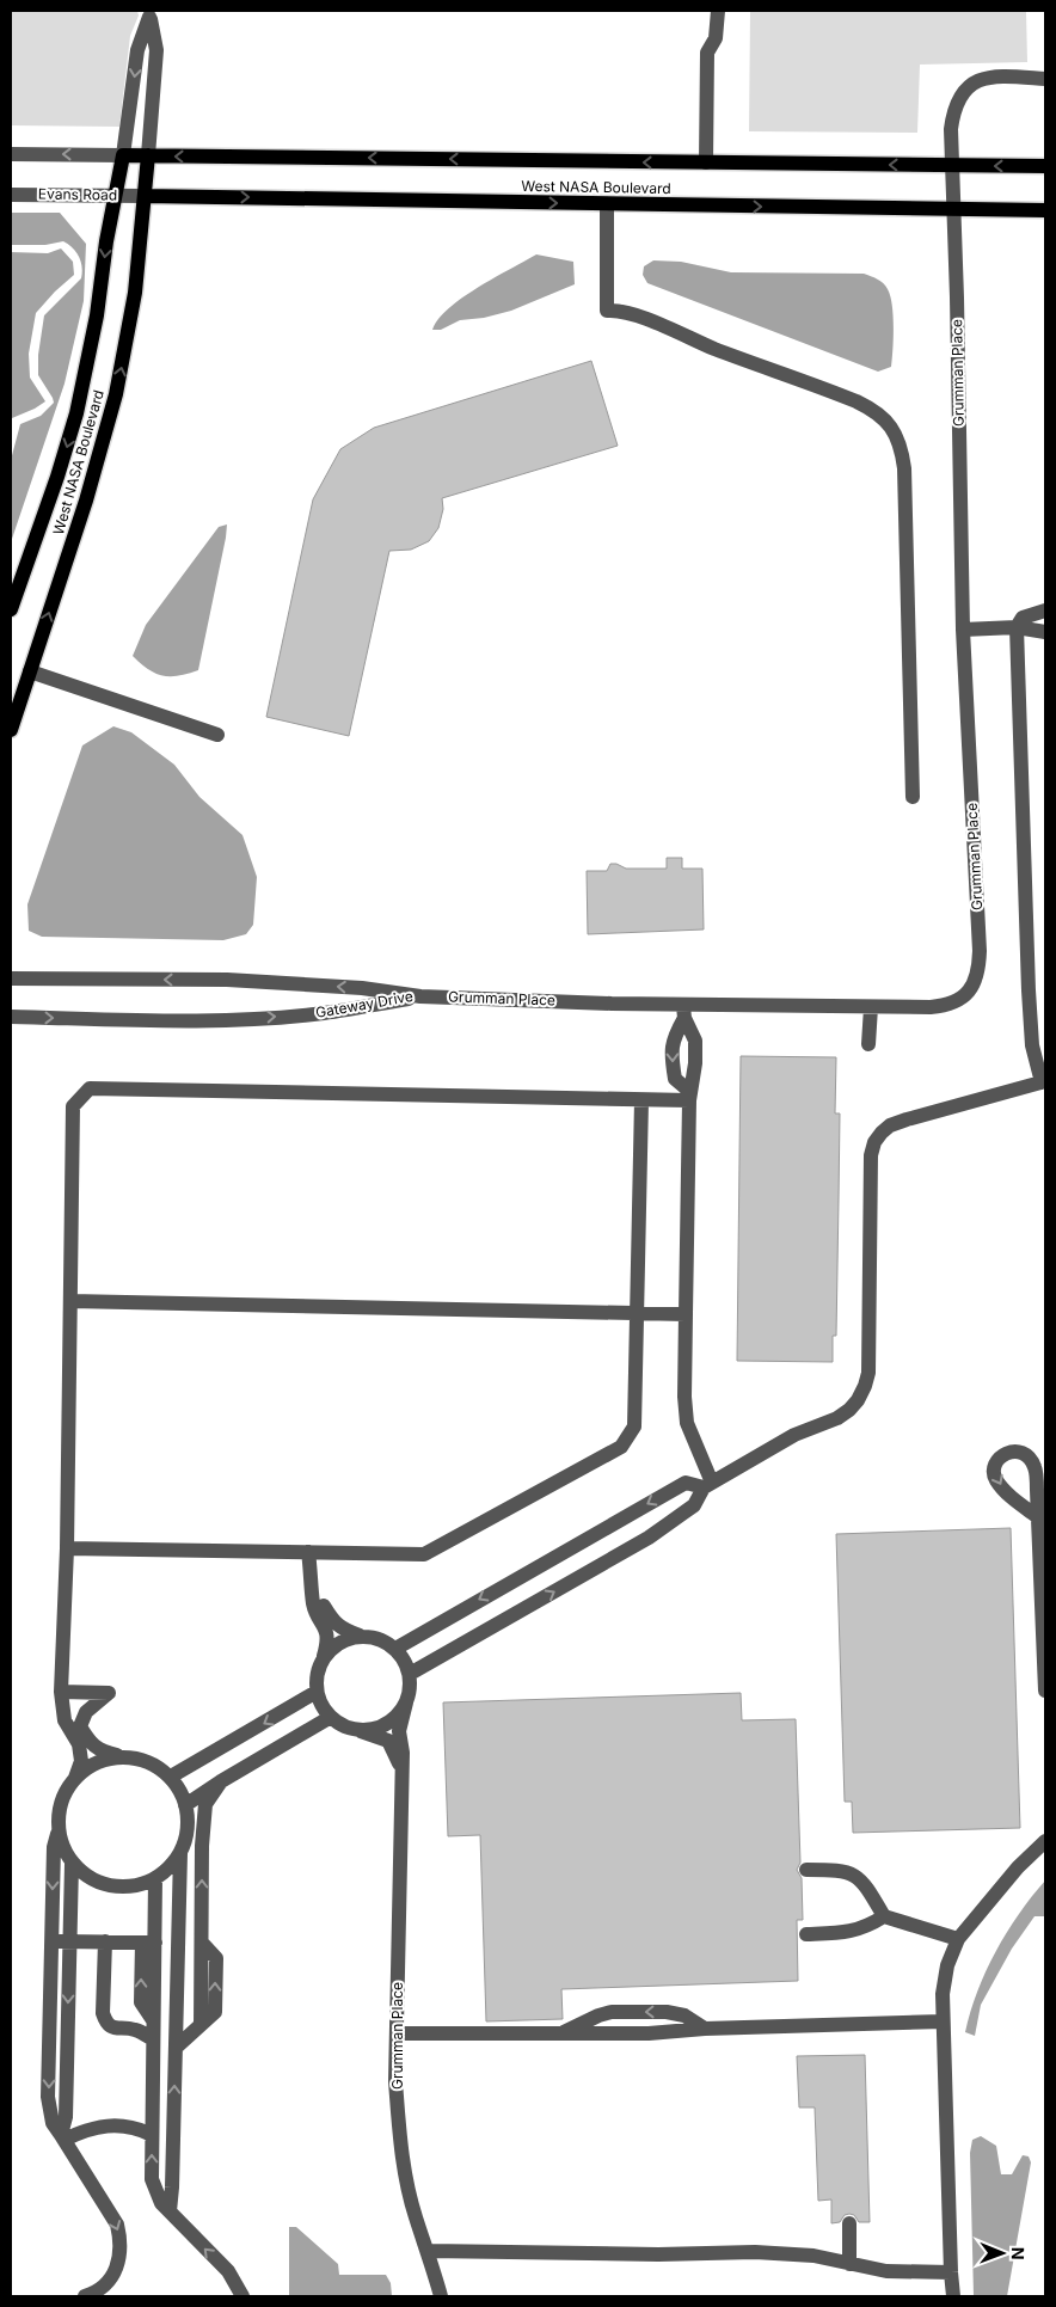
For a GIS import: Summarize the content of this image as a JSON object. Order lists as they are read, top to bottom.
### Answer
{
  "streets": {
    "main road": ["West NASA Boulevard"],
    "street": ["Evans Road", "Grumman Place", "Gateway Drive"]
  },
  "crossings": [
    ["West NASA Boulevard", "Evans Road"],
    ["West NASA Boulevard", "Grumman Place"],
    ["Grumman Place", "Gateway Drive"]
  ],
  "north": "right"
}
